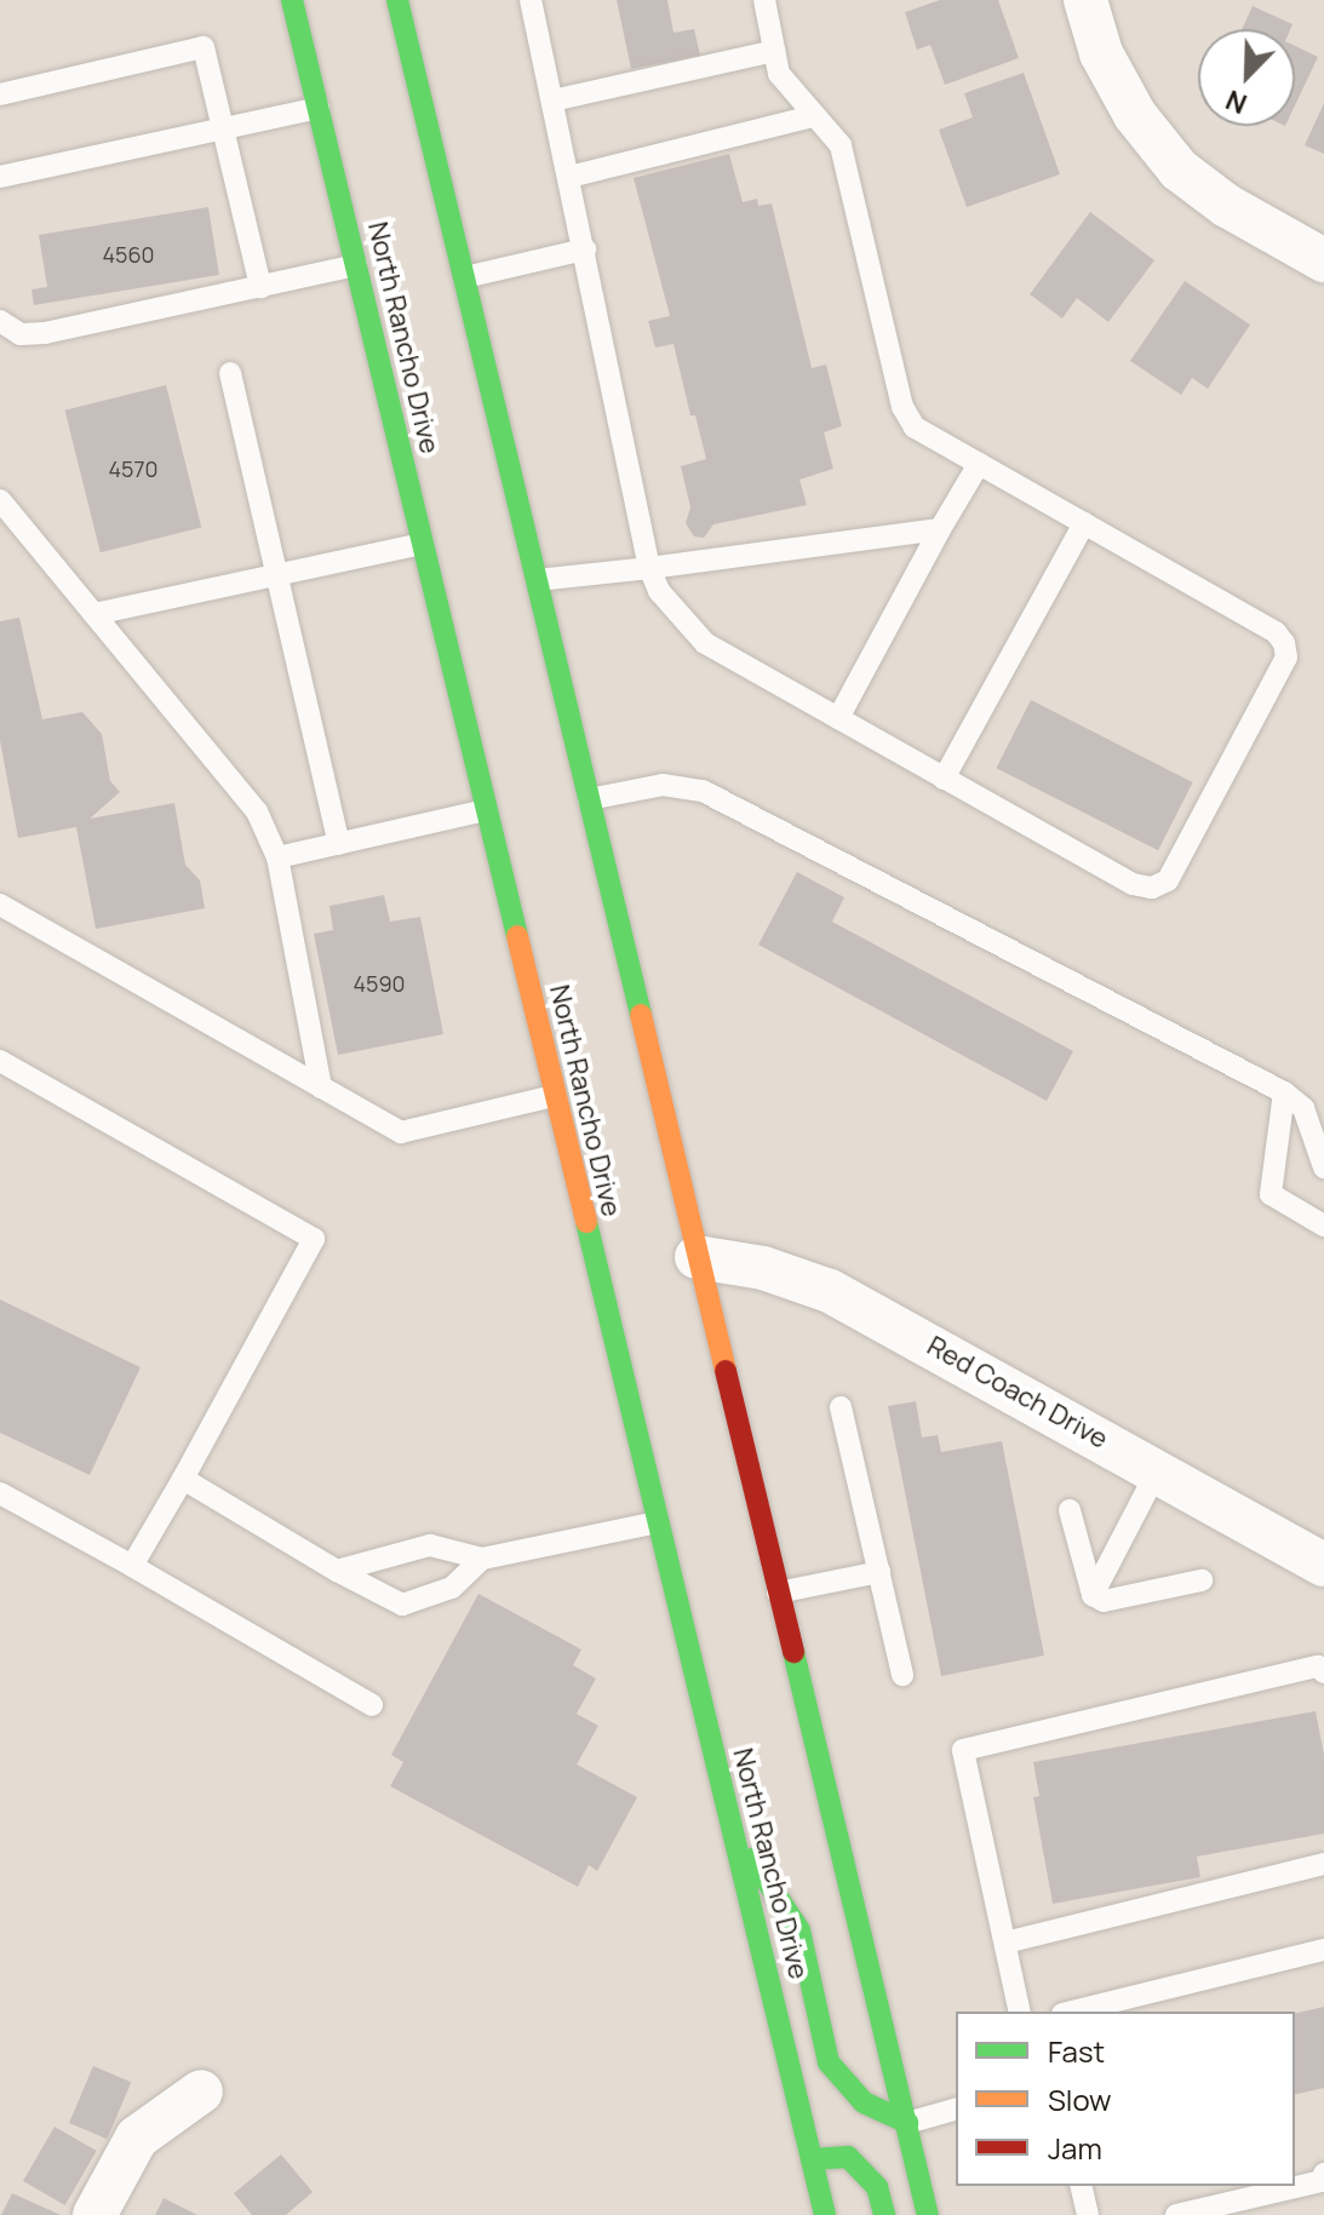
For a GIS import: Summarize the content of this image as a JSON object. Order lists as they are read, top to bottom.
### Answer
{
  "streets": {
    "main road": ["North Rancho Drive"],
    "street": ["Red Coach Drive"]
  },
  "house_numbers": ["4560", "4570", "4590"],
  "legend": ["Fast", "Slow", "Jam"],
  "north": "bottom left"
}
